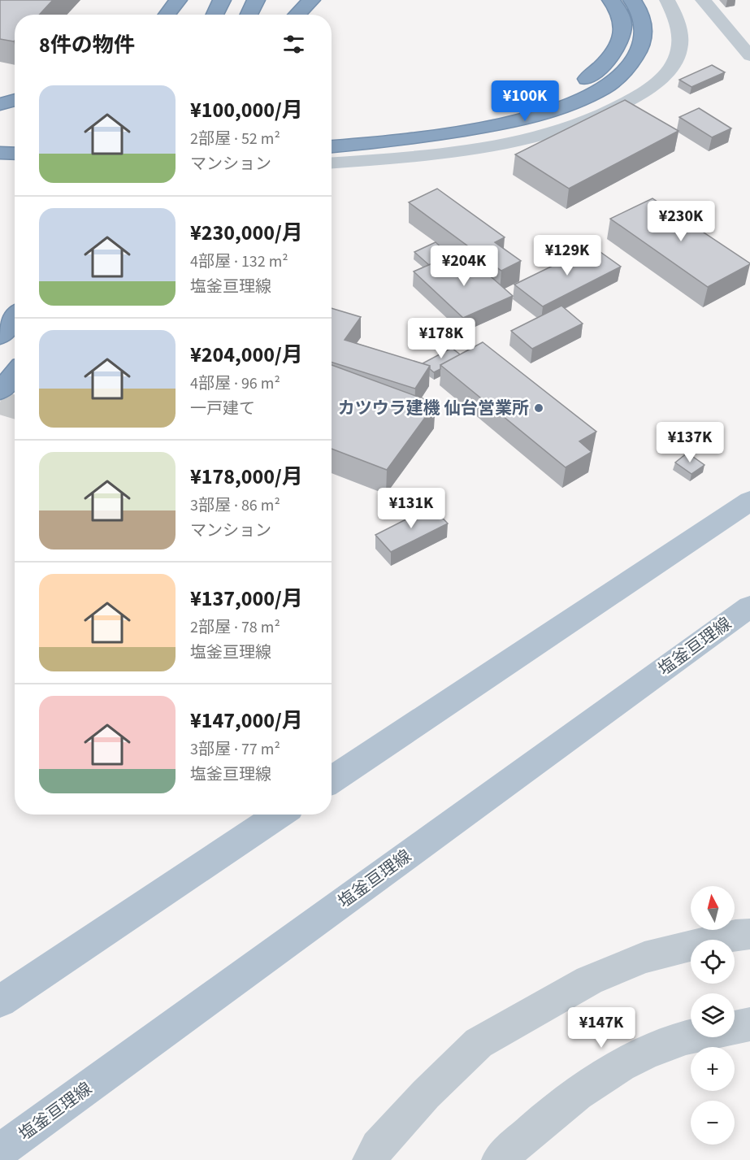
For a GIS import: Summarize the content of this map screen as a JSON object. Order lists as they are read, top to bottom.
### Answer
{
  "streets": {
    "main road": ["塩釜亘理線"]
  },
  "places": ["カツウラ建機 仙台営業所"],
  "north": "top",
  "page": {
    "heading": "8件の物件",
    "list": [
      {
        "name": "¥100,000/月",
        "note": "2部屋 · 52 m² · マンション"
      },
      {
        "name": "¥230,000/月",
        "note": "4部屋 · 132 m² · 塩釜亘理線"
      },
      {
        "name": "¥204,000/月",
        "note": "4部屋 · 96 m² · 一戸建て"
      },
      {
        "name": "¥178,000/月",
        "note": "3部屋 · 86 m² · マンション"
      },
      {
        "name": "¥137,000/月",
        "note": "2部屋 · 78 m² · 塩釜亘理線"
      },
      {
        "name": "¥147,000/月",
        "note": "3部屋 · 77 m² · 塩釜亘理線"
      }
    ],
    "price": [
      "¥100K",
      "¥230K",
      "¥129K",
      "¥204K",
      "¥178K",
      "¥137K",
      "¥131K",
      "¥147K"
    ],
    "map_buttons": ["+", "−"]
  }
}
